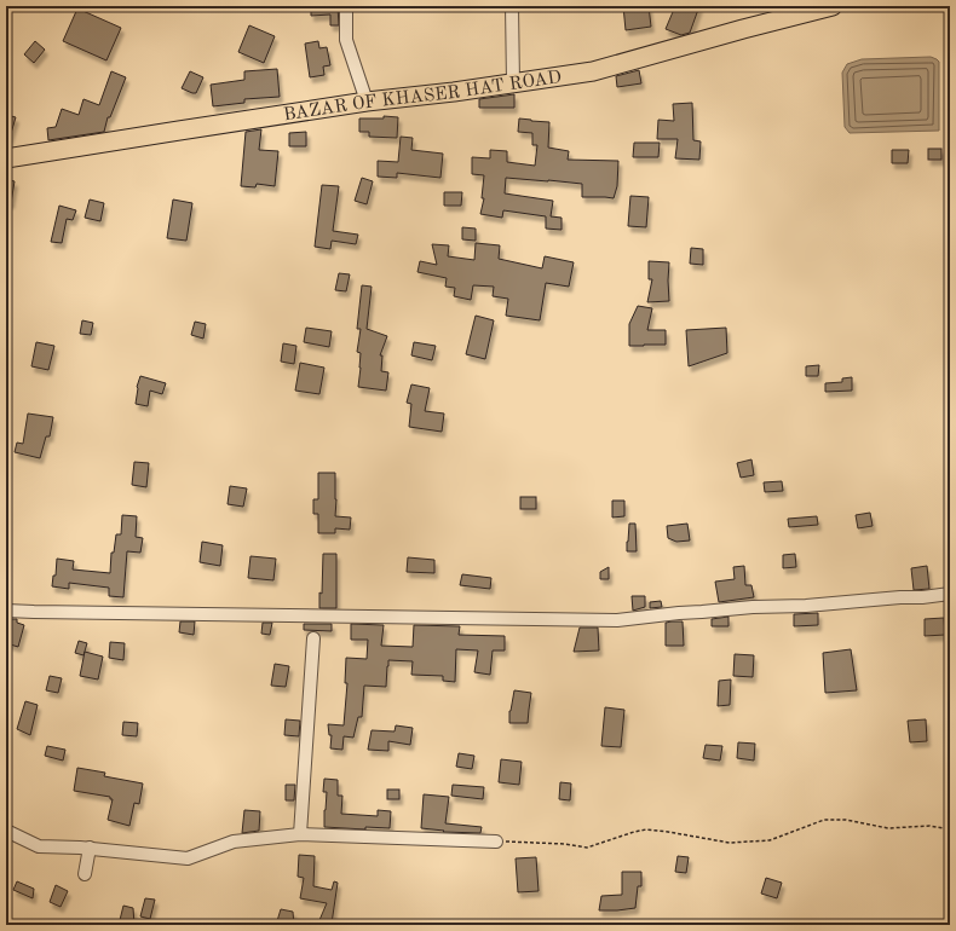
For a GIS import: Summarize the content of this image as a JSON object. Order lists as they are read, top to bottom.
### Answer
{
  "streets": {
    "main road": ["BAZAR OF KHASER HAT ROAD"]
  }
}
